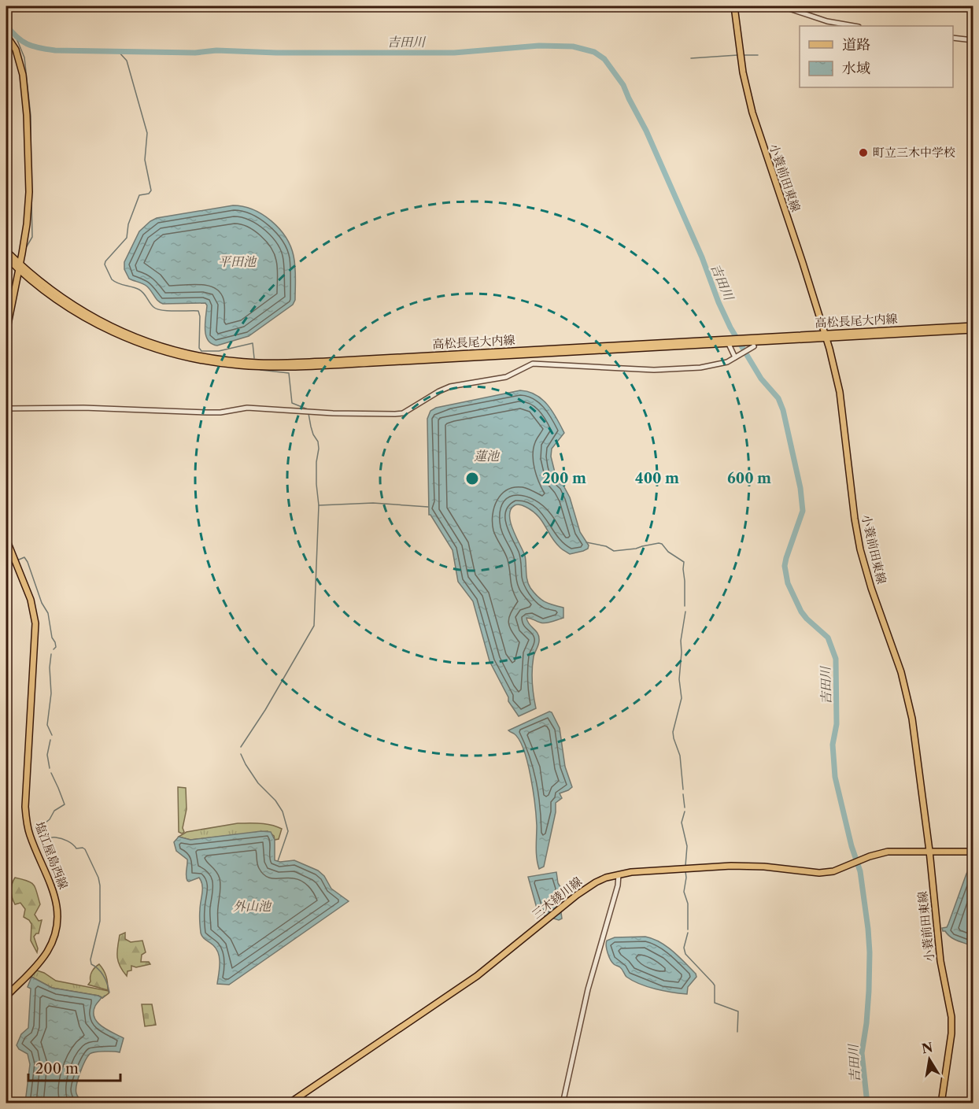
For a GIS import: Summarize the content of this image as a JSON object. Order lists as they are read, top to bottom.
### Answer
{
  "streets": {
    "main road": [
      "小蓑前田東線",
      "高松長尾大内線",
      "塩江屋島西線",
      "三木綾川線"
    ]
  },
  "crossings": [
    ["小蓑前田東線", "高松長尾大内線"],
    ["小蓑前田東線", "三木綾川線"]
  ],
  "water": [
    "吉田川",
    "平田池",
    "蓮池",
    "外山池"
  ],
  "places": ["町立三木中学校"],
  "legend": ["道路", "水域"],
  "scale_bar": "200 m",
  "north": "top",
  "rings": ["200 m", "400 m", "600 m"]
}
